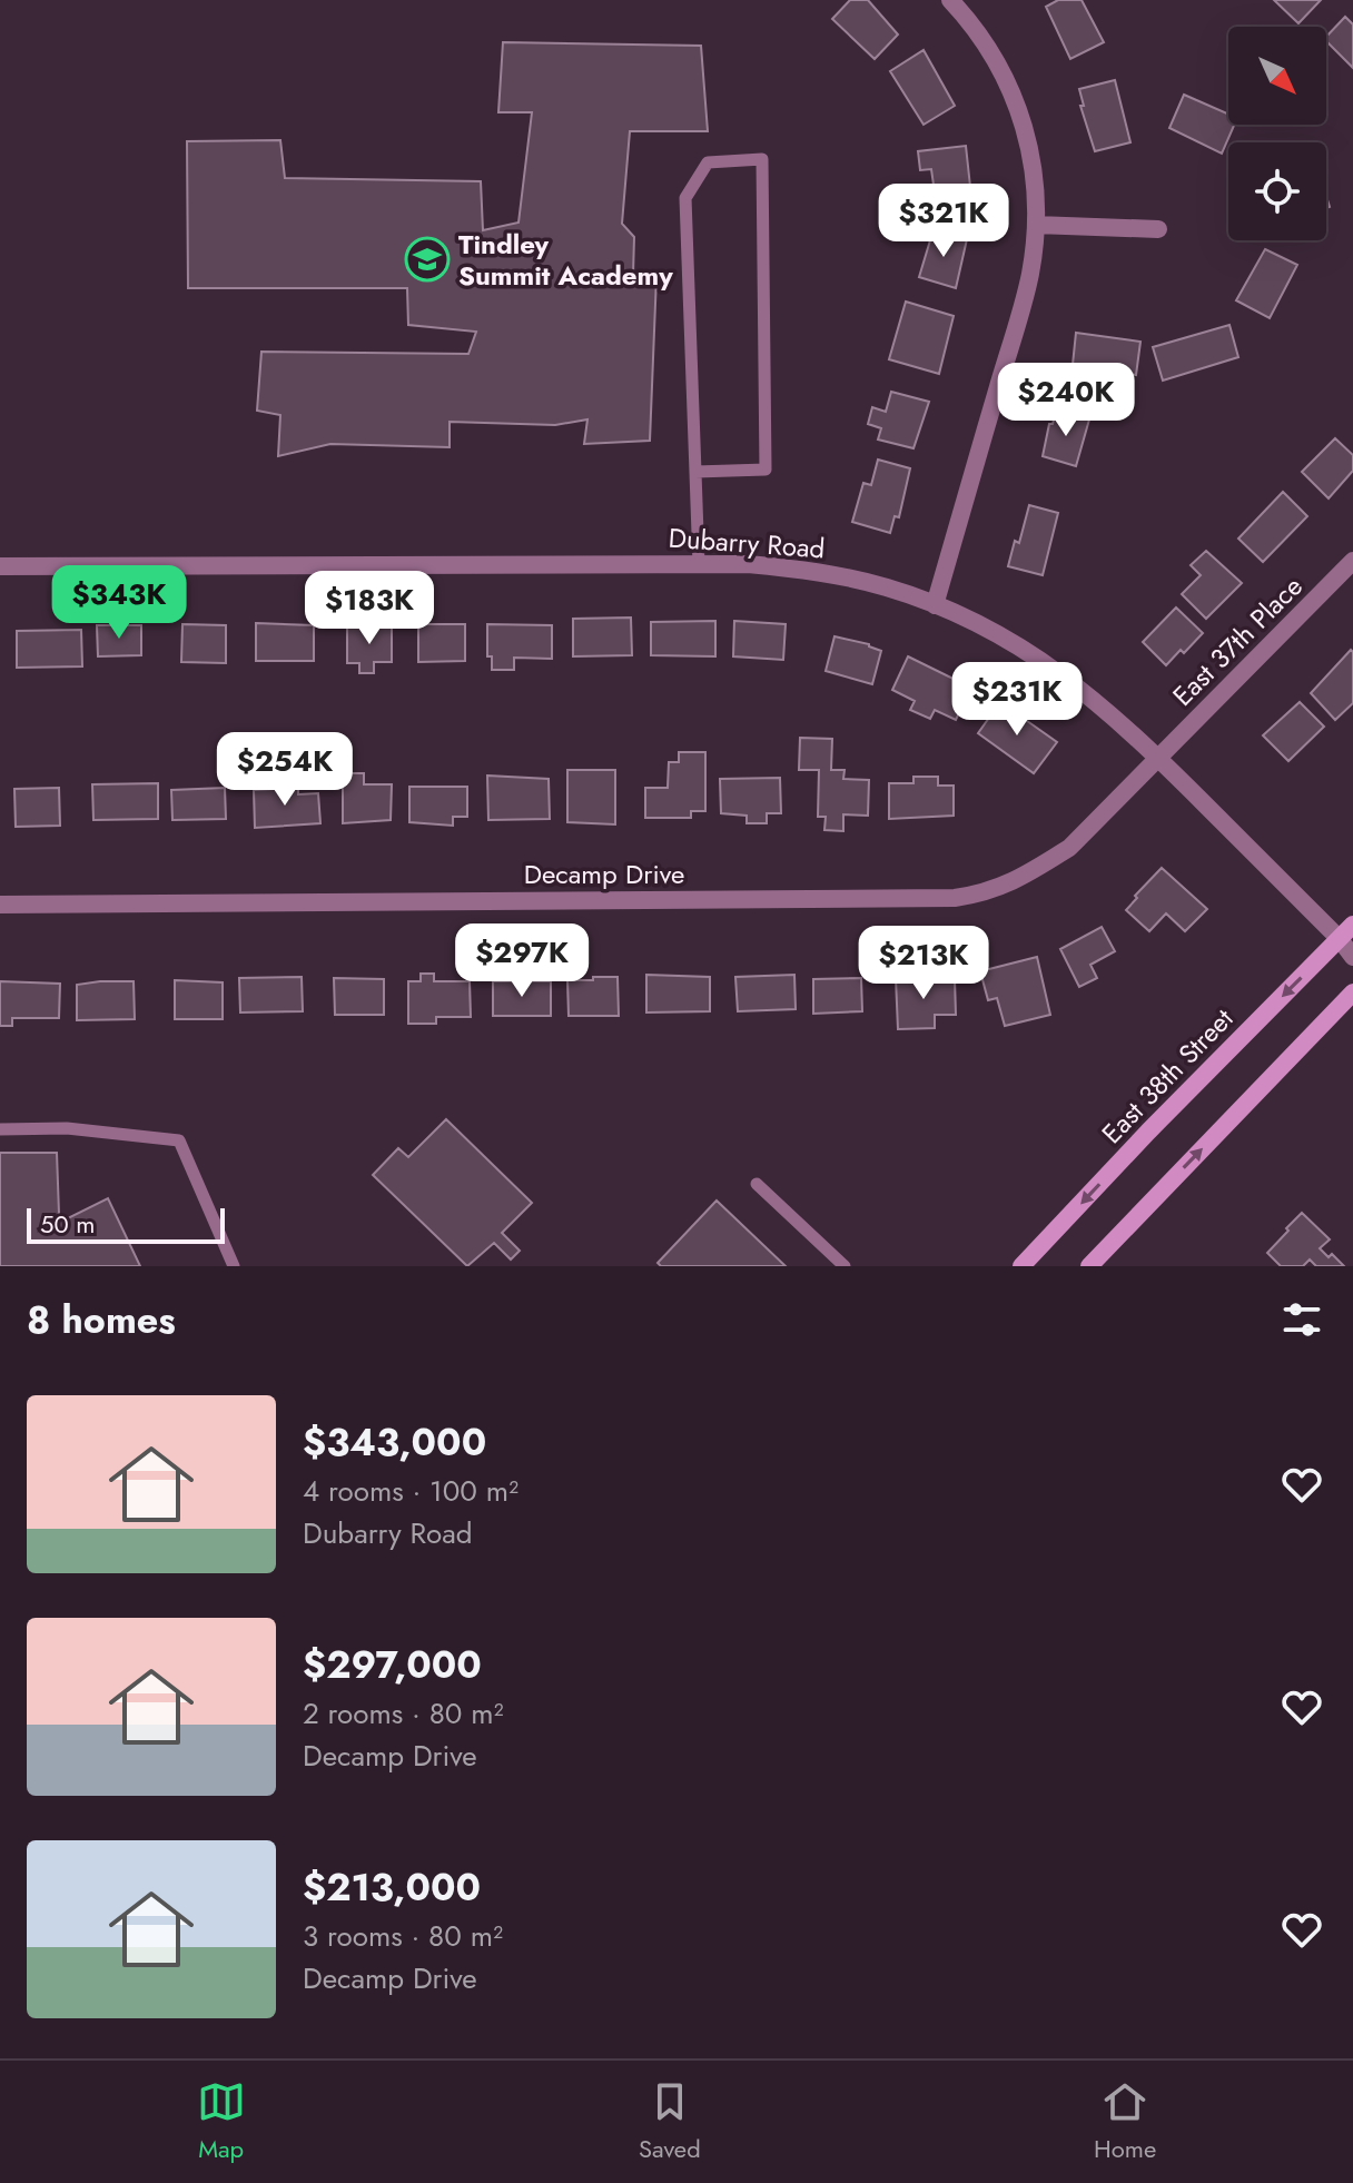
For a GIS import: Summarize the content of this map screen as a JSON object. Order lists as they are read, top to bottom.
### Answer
{
  "streets": {
    "main road": ["East 38th Street"],
    "street": ["Dubarry Road", "East 37th Place", "Decamp Drive"]
  },
  "crossings": [
    ["Dubarry Road", "East 37th Place"],
    ["Dubarry Road", "Decamp Drive"],
    ["Dubarry Road", "East 38th Street"],
    ["East 37th Place", "Decamp Drive"]
  ],
  "places": {
    "school or university": ["Tindley Summit Academy"]
  },
  "scale_bar": "50 m",
  "north": "bottom right",
  "page": {
    "price": [
      "$321K",
      "$240K",
      "$343K",
      "$183K",
      "$231K",
      "$254K",
      "$297K",
      "$213K"
    ],
    "scale": "50 m",
    "heading": "8 homes",
    "list": [
      {
        "name": "$343,000",
        "note": "4 rooms · 100 m² · Dubarry Road"
      },
      {
        "name": "$297,000",
        "note": "2 rooms · 80 m² · Decamp Drive"
      },
      {
        "name": "$213,000",
        "note": "3 rooms · 80 m² · Decamp Drive"
      }
    ],
    "tabs": ["Map", "Saved", "Home"]
  }
}
